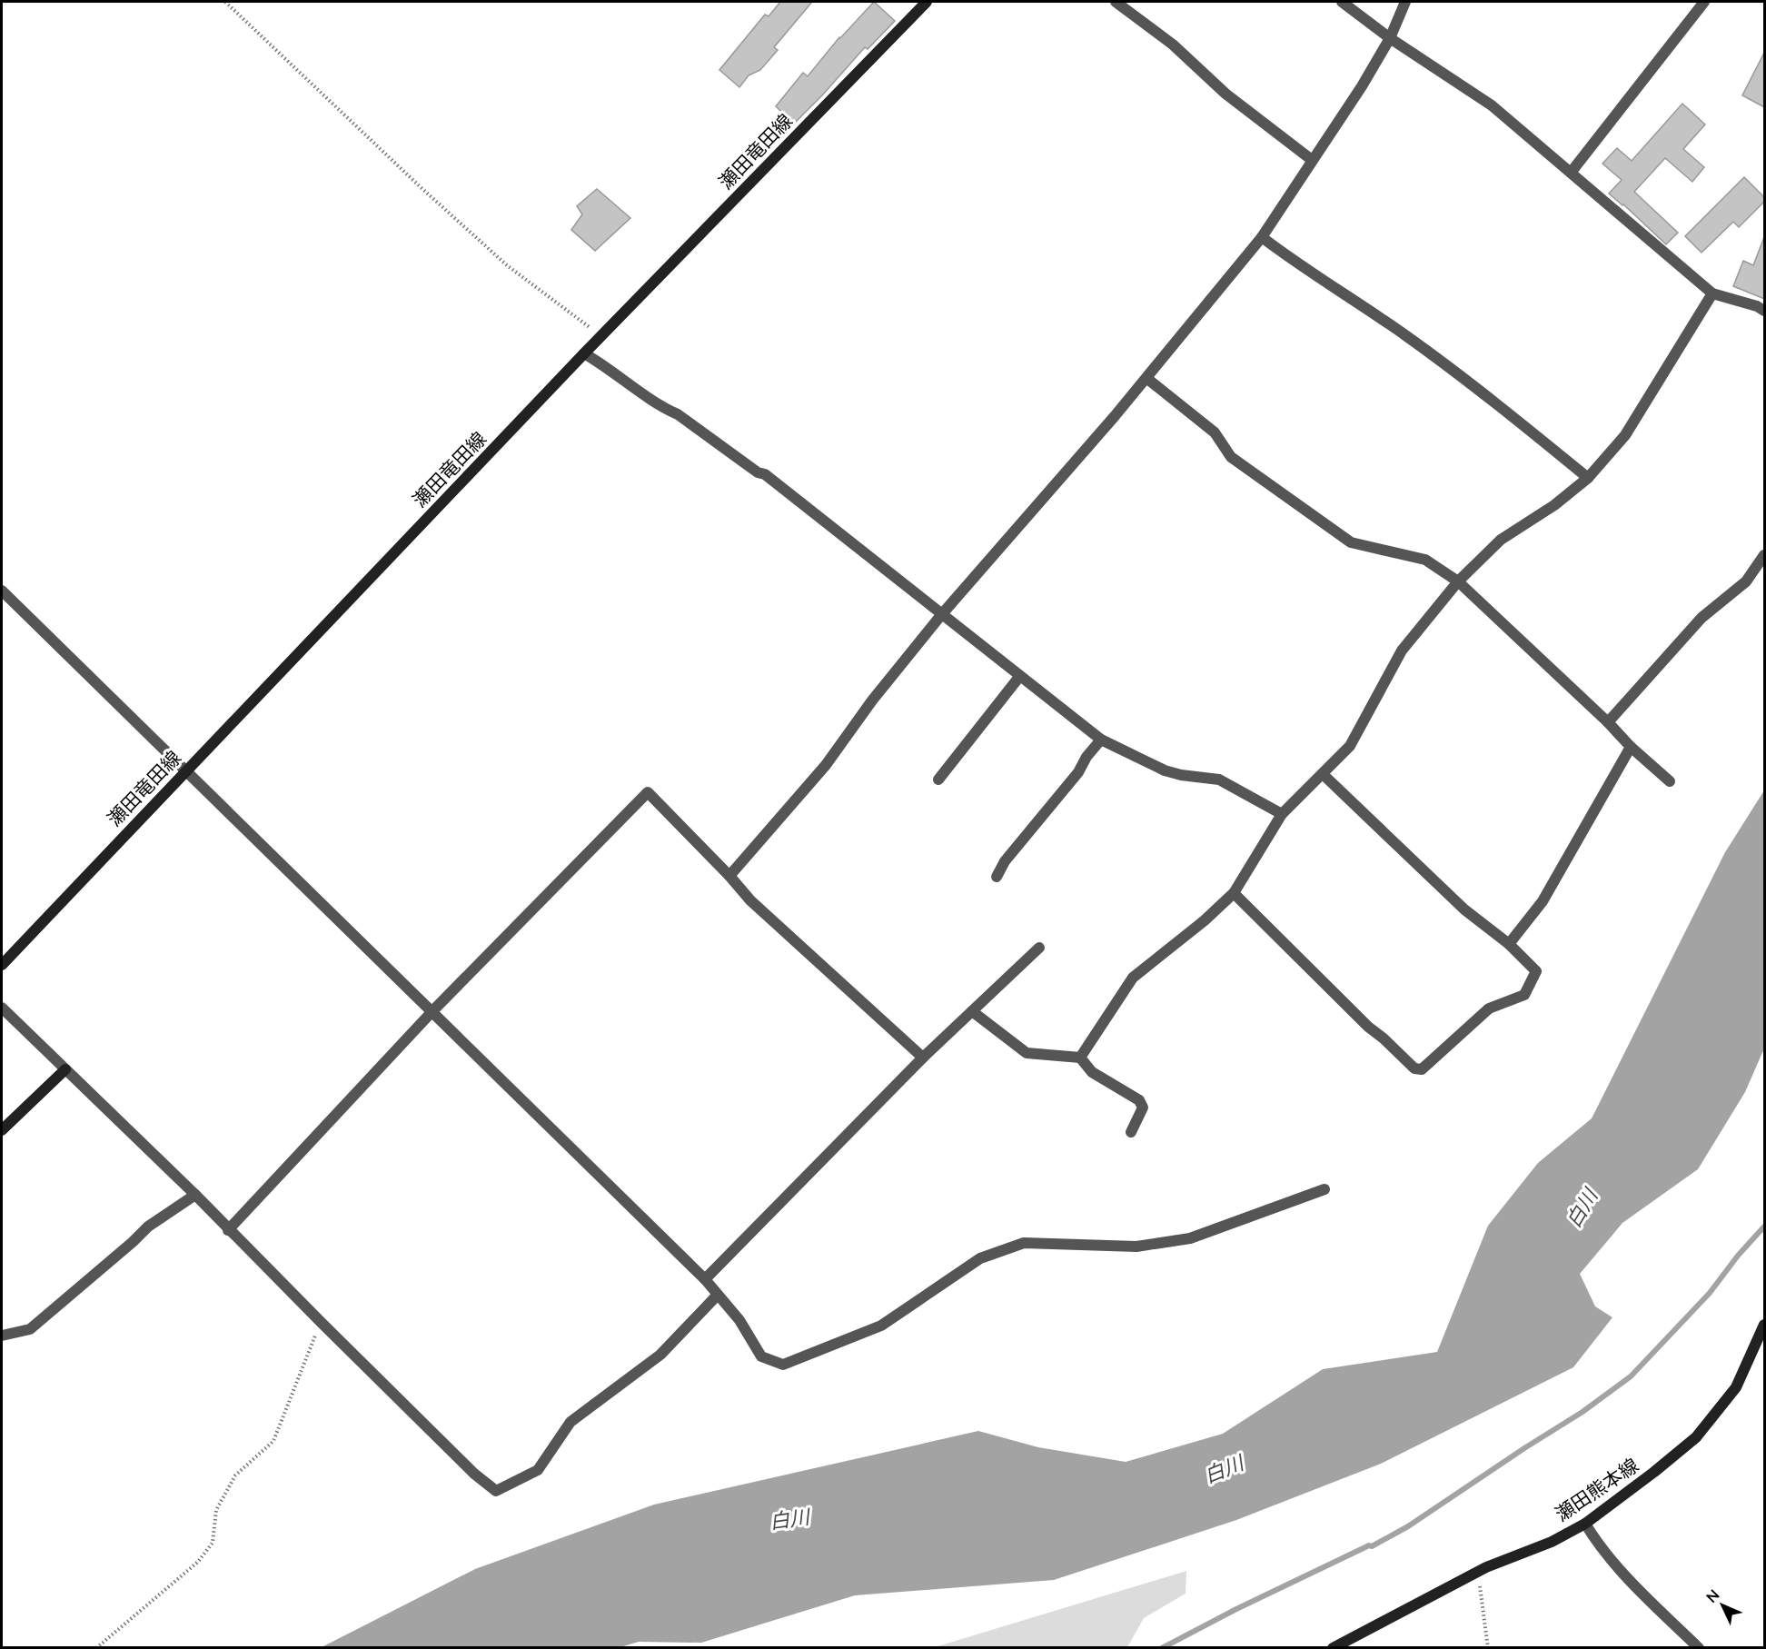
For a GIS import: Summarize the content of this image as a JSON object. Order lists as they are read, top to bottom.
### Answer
{
  "streets": {
    "main road": ["瀬田竜田線", "瀬田熊本線"]
  },
  "water": ["白川"],
  "north": "top left"
}
